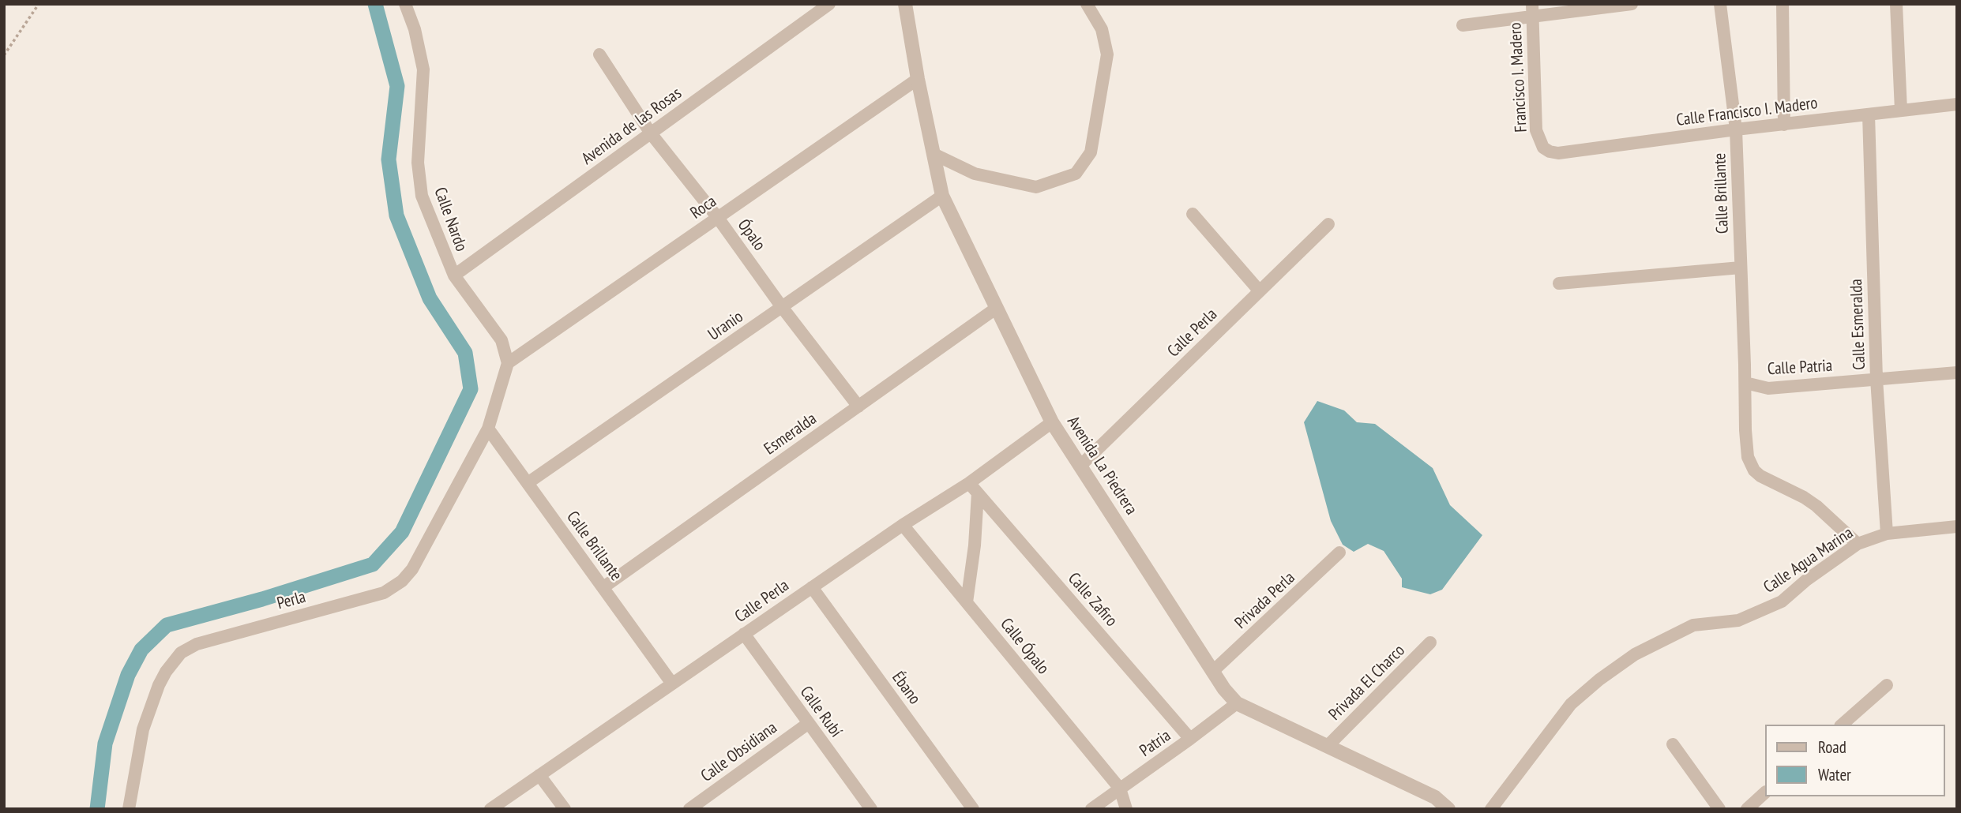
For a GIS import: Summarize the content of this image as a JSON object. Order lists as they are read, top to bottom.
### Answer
{
  "streets": {
    "street": [
      "Francisco I. Madero",
      "Calle Francisco I. Madero",
      "Avenida de las Rosas",
      "Calle Brillante",
      "Roca",
      "Calle Nardo",
      "Ópalo",
      "Calle Esmeralda",
      "Uranio",
      "Calle Perla",
      "Calle Patria",
      "Esmeralda",
      "Avenida La Piedrera",
      "Calle Agua Marina",
      "Calle Zafiro",
      "Perla",
      "Privada Perla",
      "Calle Ópalo",
      "Privada El Charco",
      "Ébano",
      "Calle Rubí",
      "Patria",
      "Calle Obsidiana"
    ]
  },
  "crossings": [
    ["Francisco I. Madero", "Calle Francisco I. Madero"],
    ["Calle Francisco I. Madero", "Calle Brillante"],
    ["Calle Francisco I. Madero", "Calle Esmeralda"],
    ["Avenida de las Rosas", "Calle Nardo"],
    ["Avenida de las Rosas", "Ópalo"],
    ["Calle Brillante", "Uranio"],
    ["Calle Brillante", "Calle Perla"],
    ["Calle Brillante", "Calle Patria"],
    ["Calle Brillante", "Esmeralda"],
    ["Calle Brillante", "Perla"],
    ["Roca", "Calle Nardo"],
    ["Roca", "Ópalo"],
    ["Roca", "Avenida La Piedrera"],
    ["Ópalo", "Uranio"],
    ["Ópalo", "Esmeralda"],
    ["Calle Esmeralda", "Calle Patria"],
    ["Calle Esmeralda", "Calle Agua Marina"],
    ["Uranio", "Avenida La Piedrera"],
    ["Calle Perla", "Avenida La Piedrera"],
    ["Calle Perla", "Calle Zafiro"],
    ["Calle Perla", "Calle Ópalo"],
    ["Calle Perla", "Ébano"],
    ["Calle Perla", "Calle Rubí"],
    ["Esmeralda", "Avenida La Piedrera"],
    ["Avenida La Piedrera", "Privada Perla"],
    ["Avenida La Piedrera", "Privada El Charco"],
    ["Avenida La Piedrera", "Patria"],
    ["Calle Zafiro", "Patria"],
    ["Calle Ópalo", "Patria"],
    ["Calle Rubí", "Calle Obsidiana"]
  ],
  "legend": ["Road", "Water"]
}
